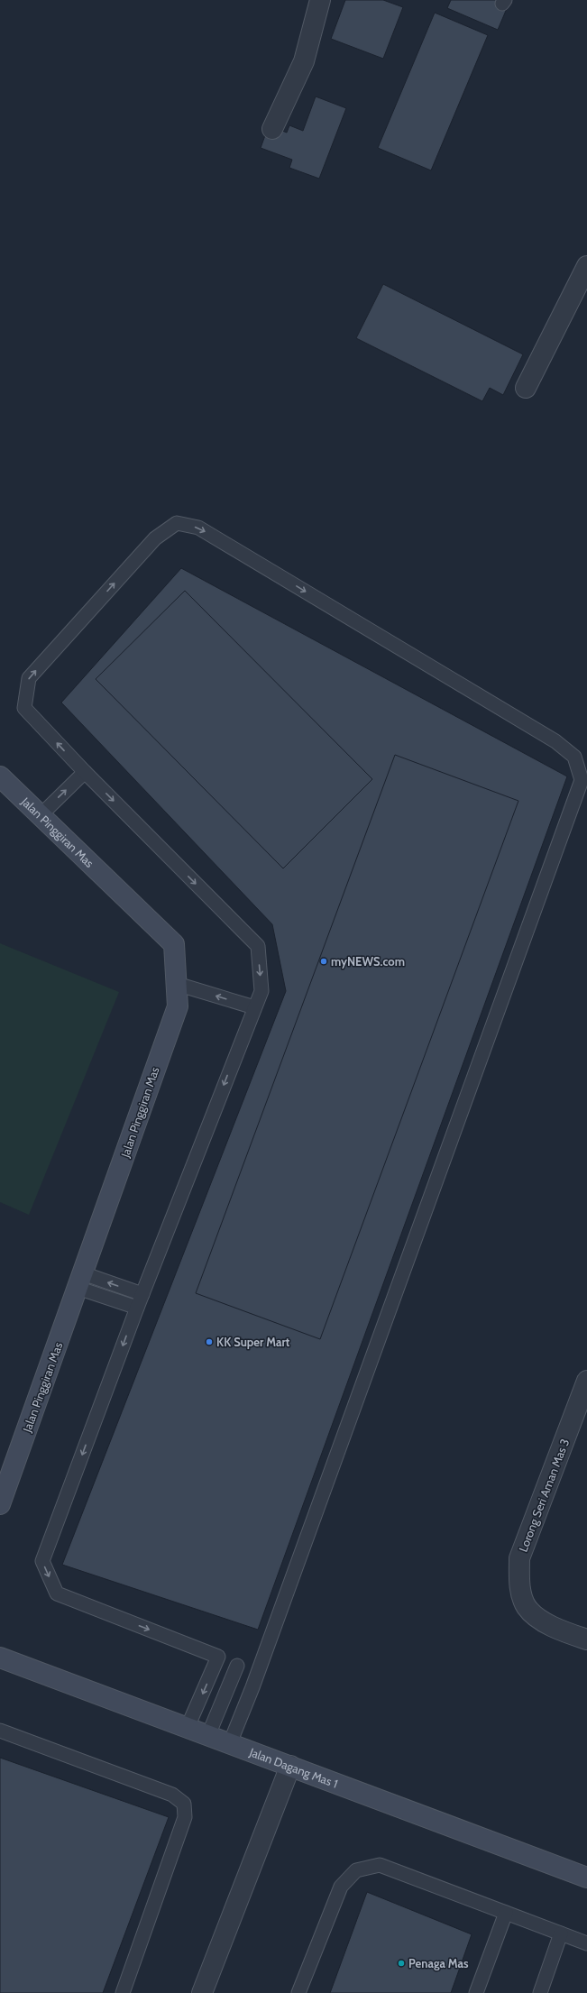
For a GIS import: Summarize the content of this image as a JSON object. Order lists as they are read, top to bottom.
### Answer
{
  "streets": {
    "street": ["Jalan Pinggiran Mas", "Lorong Seri Aman Mas 3", "Jalan Dagang Mas 1"]
  },
  "places": ["myNEWS.com", "KK Super Mart", "Penaga Mas"]
}
